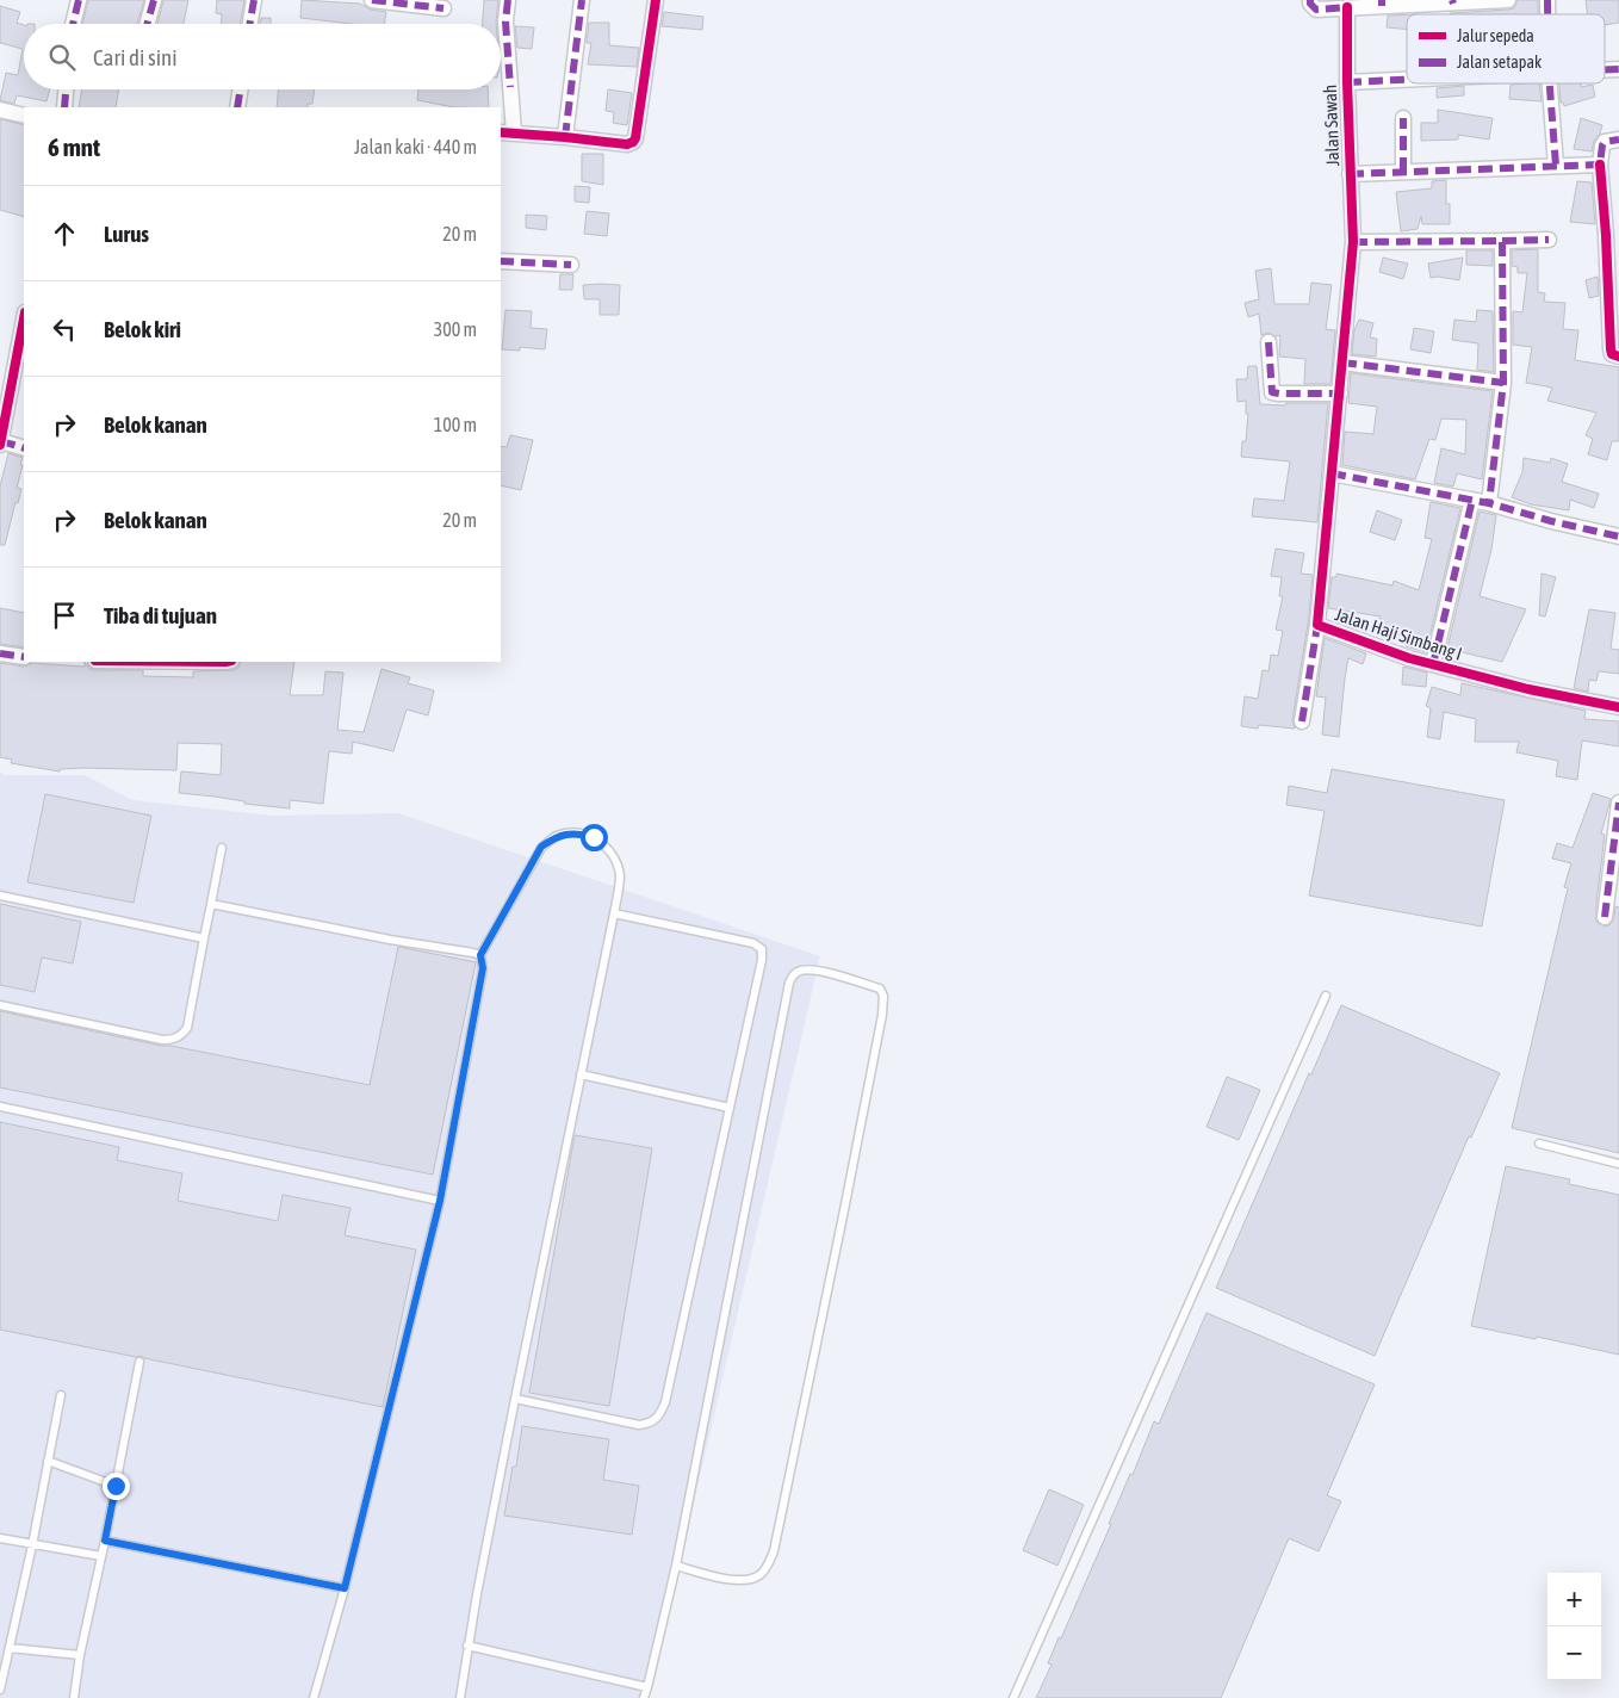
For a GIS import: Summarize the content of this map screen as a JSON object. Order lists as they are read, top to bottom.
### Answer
{
  "streets": {
    "street": ["Jalan Sawah", "Jalan Haji Simbang I"]
  },
  "crossings": [
    ["Jalan Sawah", "Jalan Haji Simbang I"]
  ],
  "legend": ["Jalur sepeda", "Jalan setapak"],
  "page": {
    "search": "Cari di sini",
    "heading": ["6 mnt", "Jalan kaki · 440 m"],
    "list": [
      ["Lurus", "20 m"],
      ["Belok kiri", "300 m"],
      ["Belok kanan", "100 m"],
      ["Belok kanan", "20 m"],
      "Tiba di tujuan"
    ],
    "map_buttons": ["+", "−"]
  }
}
